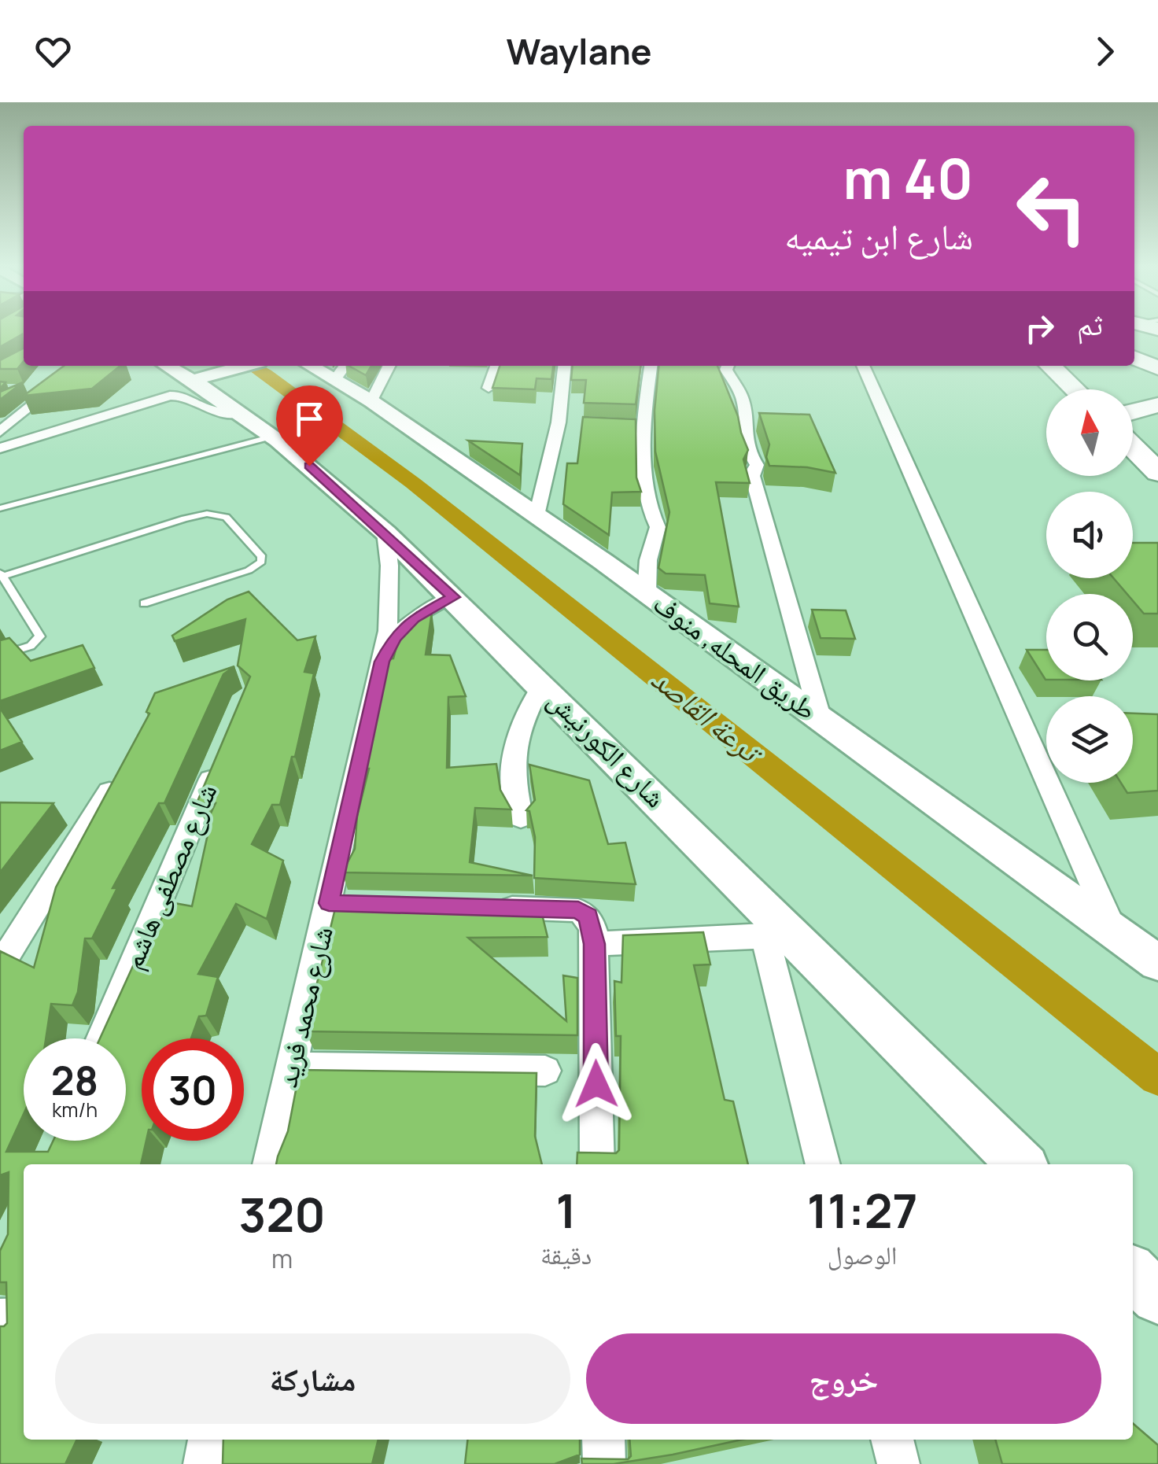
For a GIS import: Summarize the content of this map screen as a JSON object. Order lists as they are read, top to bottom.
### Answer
{
  "streets": {
    "main road": ["طريق المحله, منوف", "شارع الكورنيش"],
    "street": ["شارع مصطفى هاشم", "شارع محمد فريد"]
  },
  "crossings": [
    ["شارع الكورنيش", "شارع محمد فريد"]
  ],
  "water": ["ترعة القاصد"],
  "north": "top",
  "page": {
    "header": "Waylane",
    "turn": ["40 m", "شارع ابن تيميه"],
    "then": "ثم",
    "speed": "28 km/h",
    "limit": "30",
    "eta": [
      "11:27",
      "الوصول",
      "1",
      "دقيقة",
      "320",
      "m"
    ],
    "buttons": ["خروج", "مشاركة"]
  }
}
